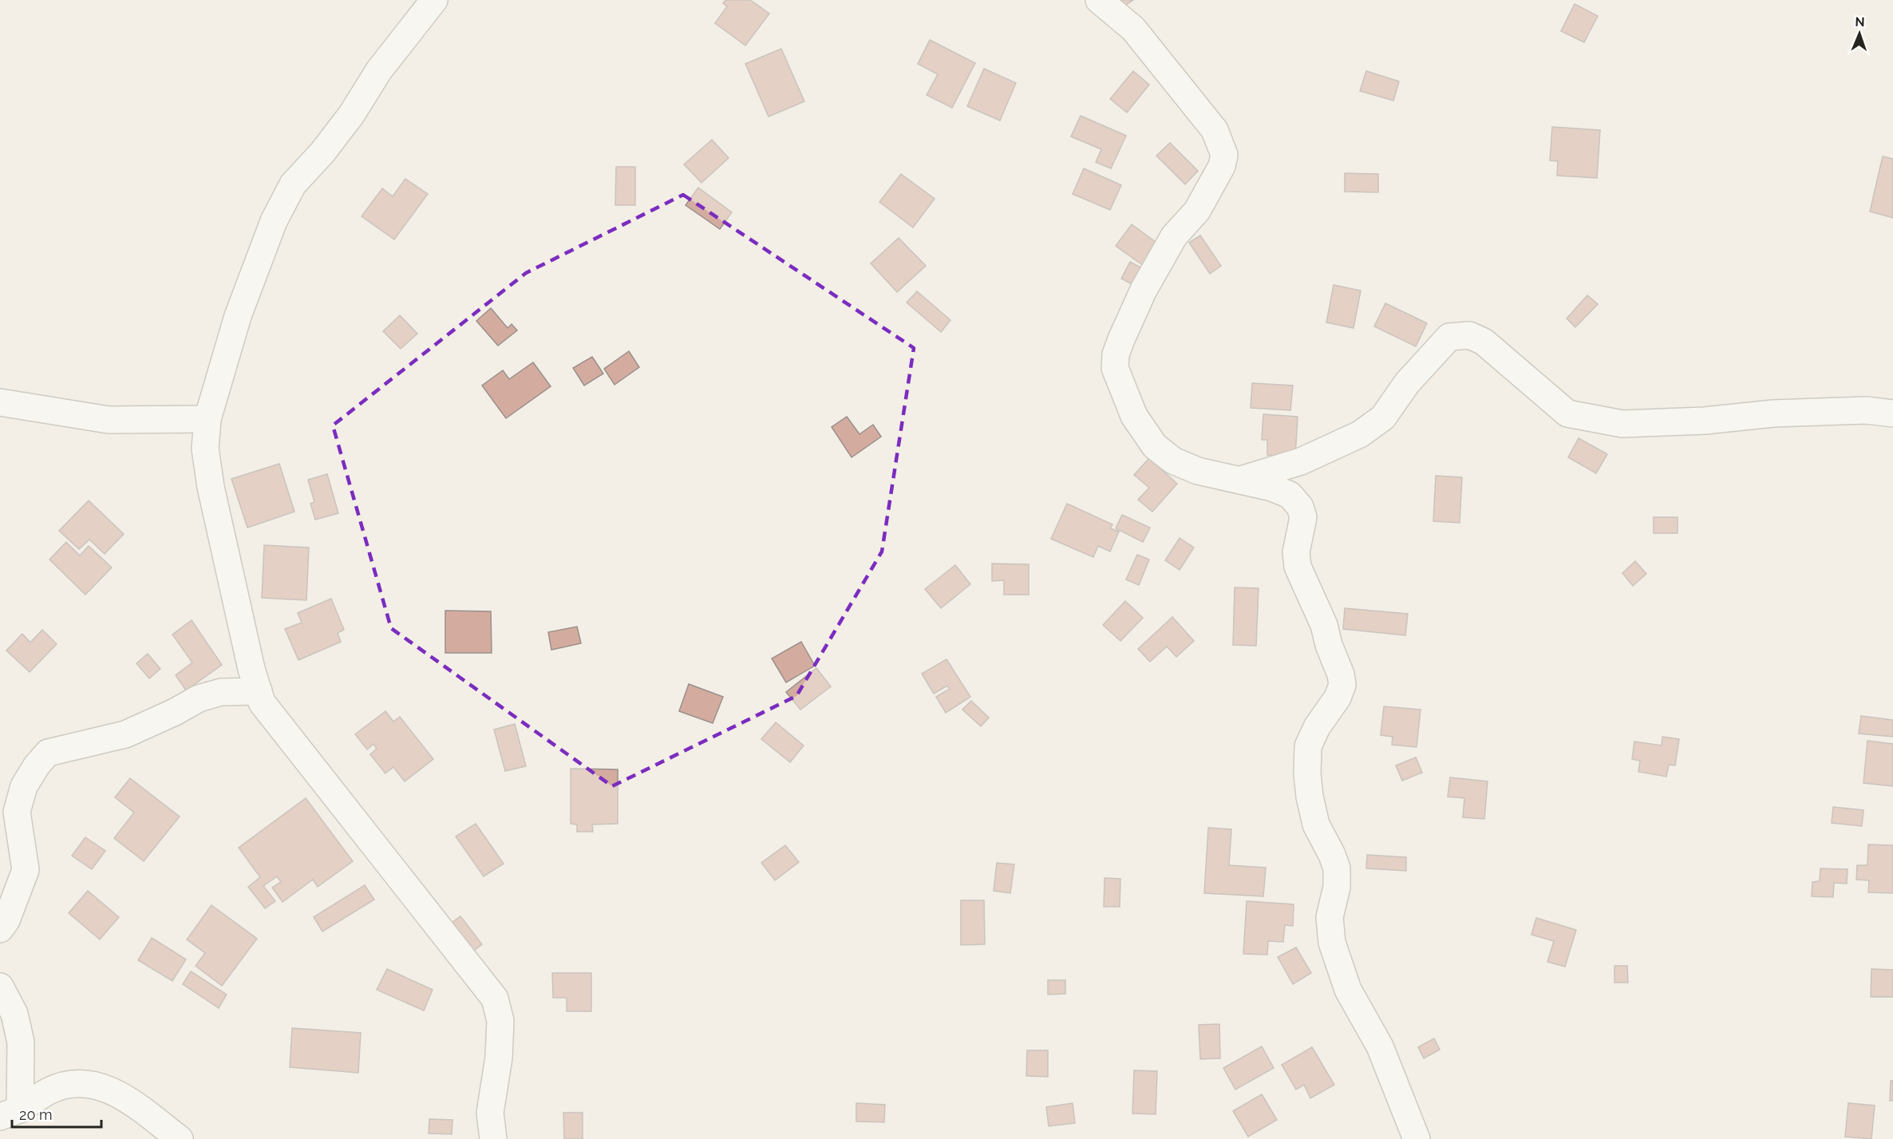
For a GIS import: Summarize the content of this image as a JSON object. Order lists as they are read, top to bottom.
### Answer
{
  "scale_bar": "20 m",
  "north": "top"
}
